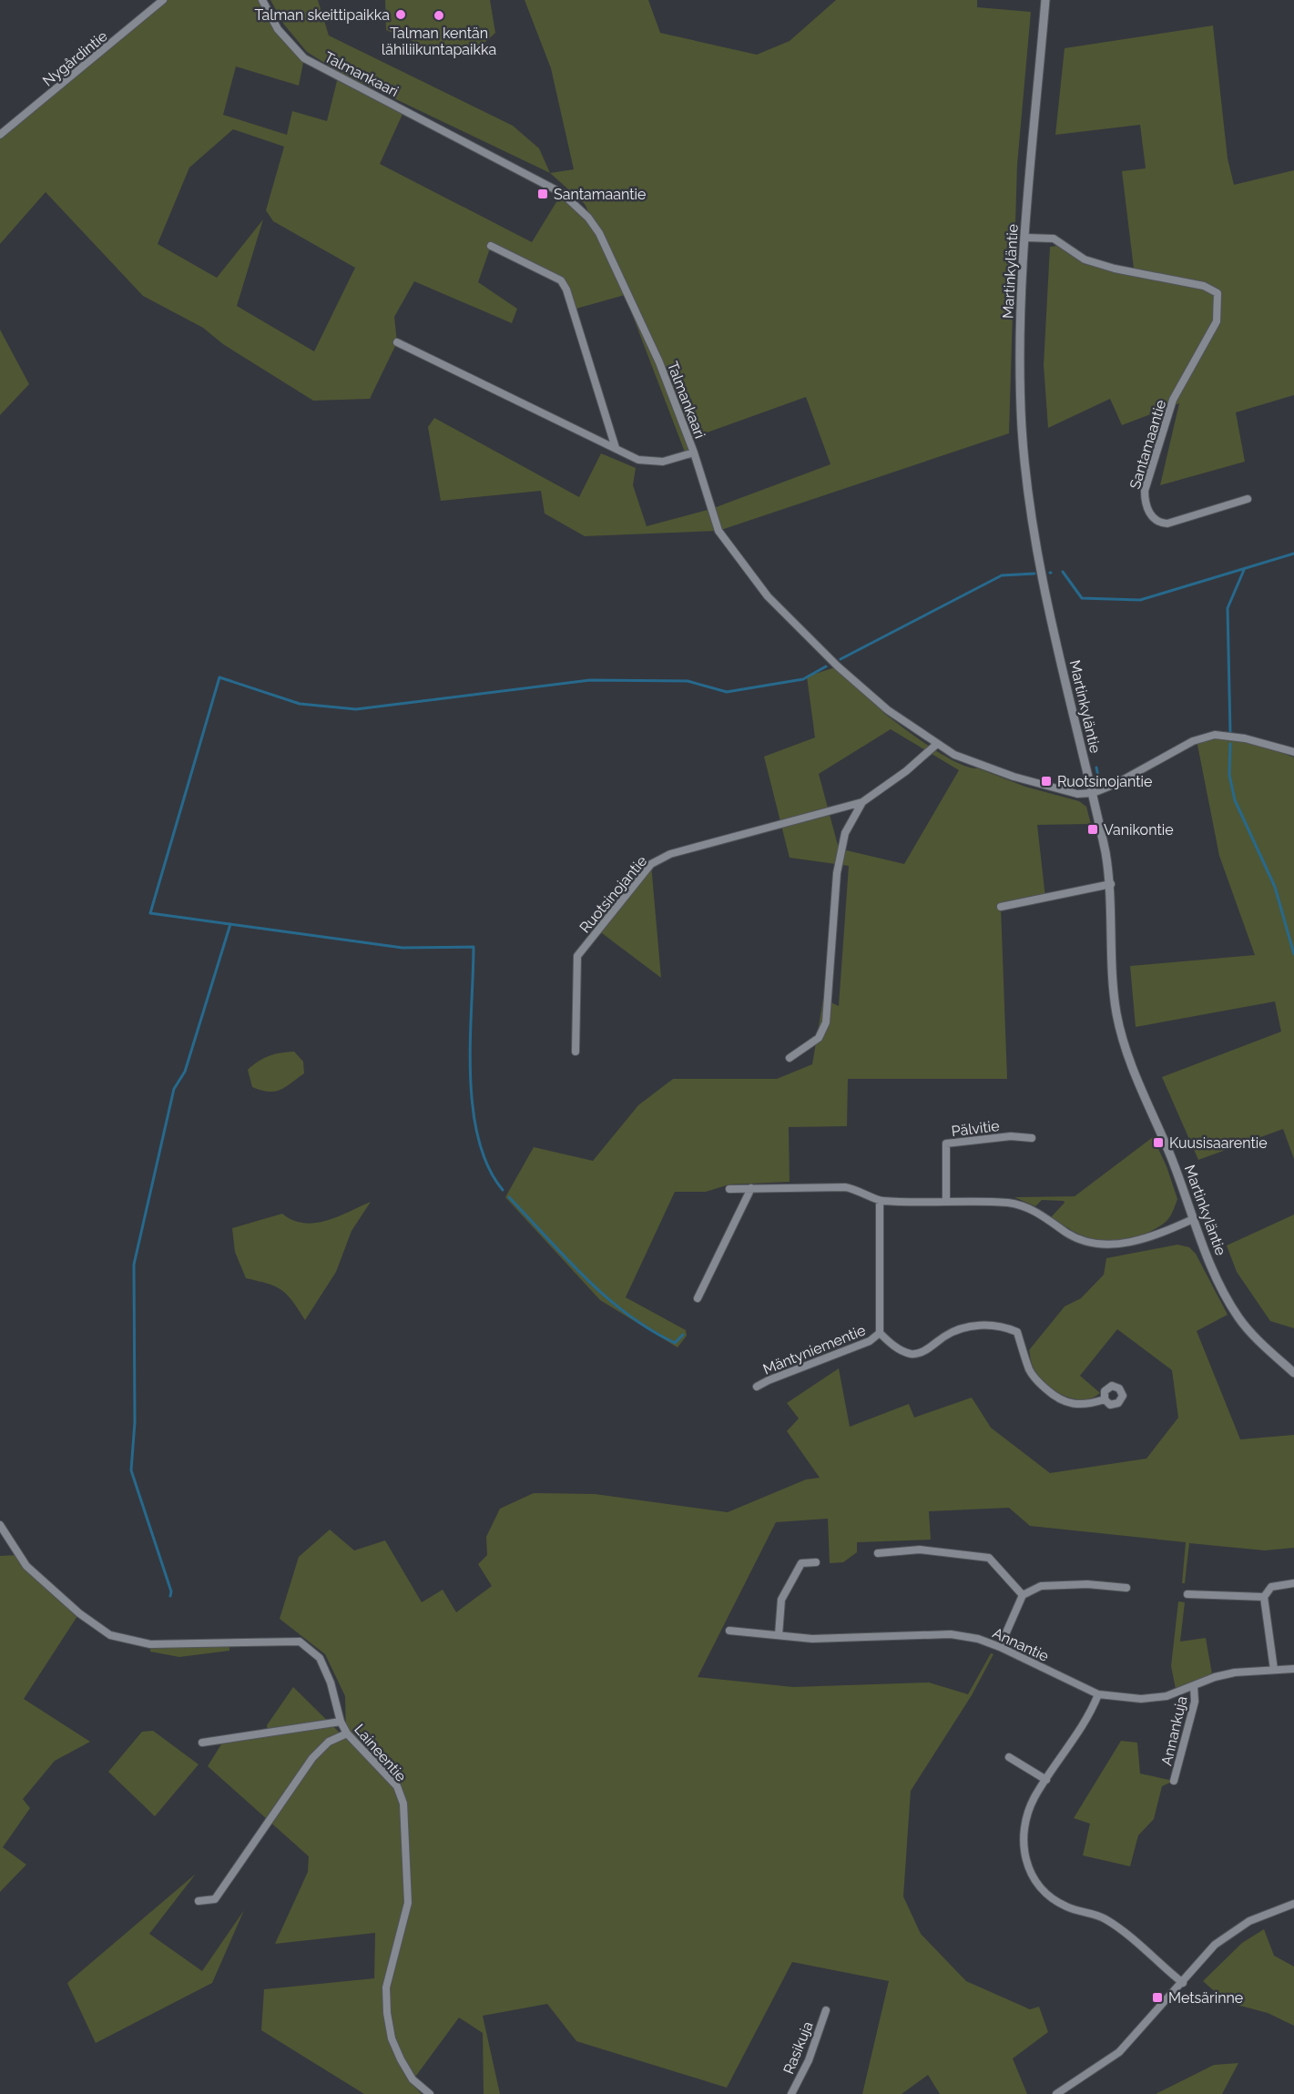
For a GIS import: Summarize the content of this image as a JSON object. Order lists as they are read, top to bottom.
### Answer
{
  "streets": {
    "street": [
      "Nygårdintie",
      "Talmankaari",
      "Martinkyläntie",
      "Santamaantie",
      "Ruotsinojantie",
      "Pälvitie",
      "Mäntyniementie",
      "Annantie",
      "Annankuja",
      "Laineentie",
      "Rasikuja"
    ]
  },
  "crossings": [
    ["Talmankaari", "Martinkyläntie"],
    ["Talmankaari", "Ruotsinojantie"],
    ["Martinkyläntie", "Santamaantie"],
    ["Annantie", "Annankuja"]
  ],
  "places": {
    "other": ["Talman skeittipaikka", "Talman kentän lähiliikuntapaikka"],
    "transit": [
      "Santamaantie",
      "Ruotsinojantie",
      "Vanikontie",
      "Kuusisaarentie",
      "Metsärinne"
    ]
  }
}
